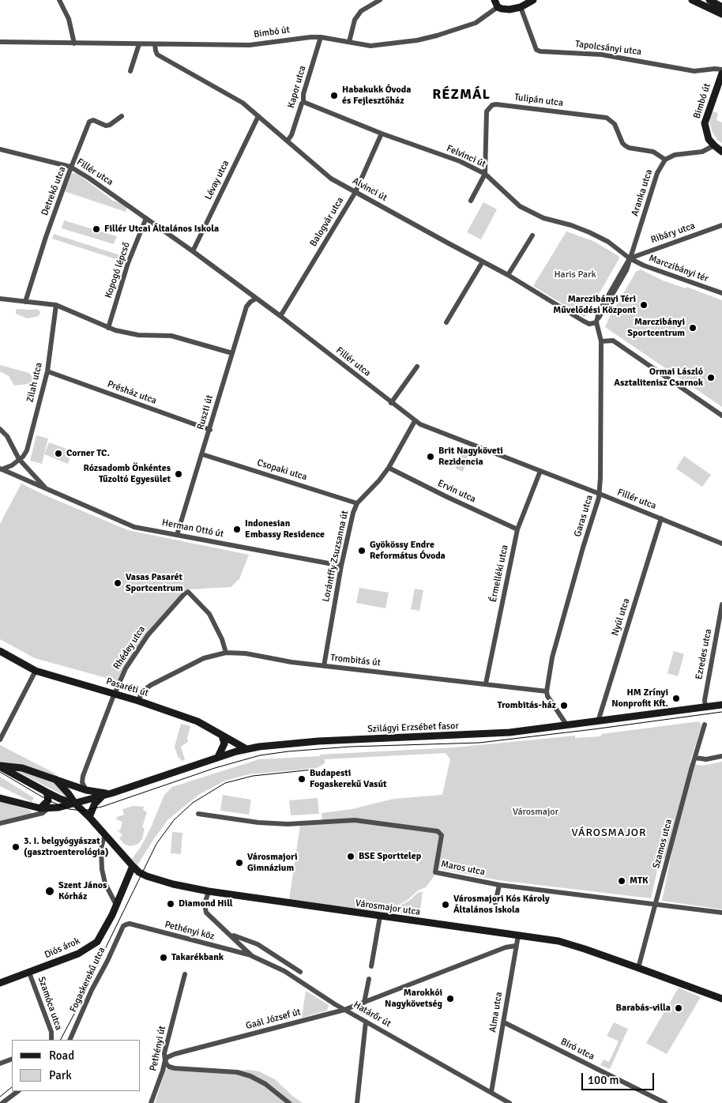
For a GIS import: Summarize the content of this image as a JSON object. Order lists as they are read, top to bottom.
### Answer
{
  "streets": {
    "street": [
      "Bimbó út",
      "Tapolcsányi utca",
      "Kapor utca",
      "Tulipán utca",
      "Felvinci út",
      "Fillér utca",
      "Lévay utca",
      "Alvinci út",
      "Detrekő utca",
      "Aranka utca",
      "Balogvár utca",
      "Ribáry utca",
      "Marczibányi tér",
      "Kopogó lépcső",
      "Zilah utca",
      "Présház utca",
      "Ruszti út",
      "Csopaki utca",
      "Ervin utca",
      "Garas utca",
      "Herman Ottó út",
      "Lorántffy Zsuzsanna út",
      "Érmelléki utca",
      "Nyúl utca",
      "Rhédey utca",
      "Ezredes utca",
      "Trombitás út",
      "Pasaréti út",
      "Szilágyi Erzsébet fasor",
      "Szamos utca",
      "Maros utca",
      "Városmajor utca",
      "Pethényi köz",
      "Diós árok",
      "Fogaskerekű utca",
      "Szamóca utca",
      "Alma utca",
      "Határőr út",
      "Gaál József út",
      "Pethényi út",
      "Bíró utca"
    ]
  },
  "crossings": [
    ["Bimbó út", "Tapolcsányi utca"],
    ["Bimbó út", "Kapor utca"],
    ["Bimbó út", "Alvinci út"],
    ["Kapor utca", "Felvinci út"],
    ["Kapor utca", "Alvinci út"],
    ["Tulipán utca", "Felvinci út"],
    ["Tulipán utca", "Aranka utca"],
    ["Felvinci út", "Aranka utca"],
    ["Felvinci út", "Balogvár utca"],
    ["Felvinci út", "Ribáry utca"],
    ["Felvinci út", "Marczibányi tér"],
    ["Fillér utca", "Lévay utca"],
    ["Fillér utca", "Detrekő utca"],
    ["Fillér utca", "Balogvár utca"],
    ["Fillér utca", "Kopogó lépcső"],
    ["Fillér utca", "Ruszti út"],
    ["Fillér utca", "Garas utca"],
    ["Fillér utca", "Lorántffy Zsuzsanna út"],
    ["Fillér utca", "Érmelléki utca"],
    ["Fillér utca", "Nyúl utca"],
    ["Lévay utca", "Alvinci út"],
    ["Alvinci út", "Balogvár utca"],
    ["Aranka utca", "Ribáry utca"],
    ["Aranka utca", "Marczibányi tér"],
    ["Ribáry utca", "Marczibányi tér"],
    ["Zilah utca", "Présház utca"],
    ["Zilah utca", "Herman Ottó út"],
    ["Présház utca", "Ruszti út"],
    ["Ruszti út", "Csopaki utca"],
    ["Ruszti út", "Herman Ottó út"],
    ["Csopaki utca", "Lorántffy Zsuzsanna út"],
    ["Ervin utca", "Lorántffy Zsuzsanna út"],
    ["Ervin utca", "Érmelléki utca"],
    ["Garas utca", "Trombitás út"],
    ["Herman Ottó út", "Lorántffy Zsuzsanna út"],
    ["Lorántffy Zsuzsanna út", "Trombitás út"],
    ["Érmelléki utca", "Trombitás út"],
    ["Nyúl utca", "Szilágyi Erzsébet fasor"],
    ["Rhédey utca", "Trombitás út"],
    ["Rhédey utca", "Pasaréti út"],
    ["Rhédey utca", "Szilágyi Erzsébet fasor"],
    ["Ezredes utca", "Szilágyi Erzsébet fasor"],
    ["Trombitás út", "Pasaréti út"],
    ["Pasaréti út", "Szilágyi Erzsébet fasor"],
    ["Szilágyi Erzsébet fasor", "Városmajor utca"],
    ["Szamos utca", "Maros utca"],
    ["Szamos utca", "Városmajor utca"],
    ["Városmajor utca", "Diós árok"],
    ["Városmajor utca", "Alma utca"],
    ["Városmajor utca", "Határőr út"],
    ["Pethényi köz", "Fogaskerekű utca"],
    ["Pethényi köz", "Határőr út"],
    ["Diós árok", "Szamóca utca"],
    ["Alma utca", "Határőr út"],
    ["Alma utca", "Gaál József út"],
    ["Alma utca", "Bíró utca"],
    ["Határőr út", "Gaál József út"],
    ["Gaál József út", "Pethényi út"]
  ],
  "districts": ["RÉZMÁL", "VÁROSMAJOR"],
  "parks": ["Haris Park", "Városmajor"],
  "places": [
    "Habakukk Óvoda és Fejlesztőház",
    "Fillér Utcai Általános Iskola",
    "Marczibányi Téri Művelődési Központ",
    "Marczibányi Sportcentrum",
    "Ormai László Asztalitenisz Csarnok",
    "Corner TC.",
    "Brit Nagyköveti Rezidencia",
    "Rózsadomb Önkéntes Tűzoltó Egyesület",
    "Indonesian Embassy Residence",
    "Gyökössy Endre Református Óvoda",
    "Vasas Pasarét Sportcentrum",
    "HM Zrínyi Nonprofit Kft.",
    "Trombitás-ház",
    "Budapesti Fogaskerekű Vasút",
    "3. I. belgyógyászat (gasztroenterológia)",
    "BSE Sporttelep",
    "Városmajori Gimnázium",
    "MTK",
    "Szent János Kórház",
    "Diamond Hill",
    "Városmajori Kós Károly Általános Iskola",
    "Takarékbank",
    "Marokkói Nagykövetség",
    "Barabás-villa"
  ],
  "legend": ["Road", "Park"],
  "scale_bar": "100 m"
}
